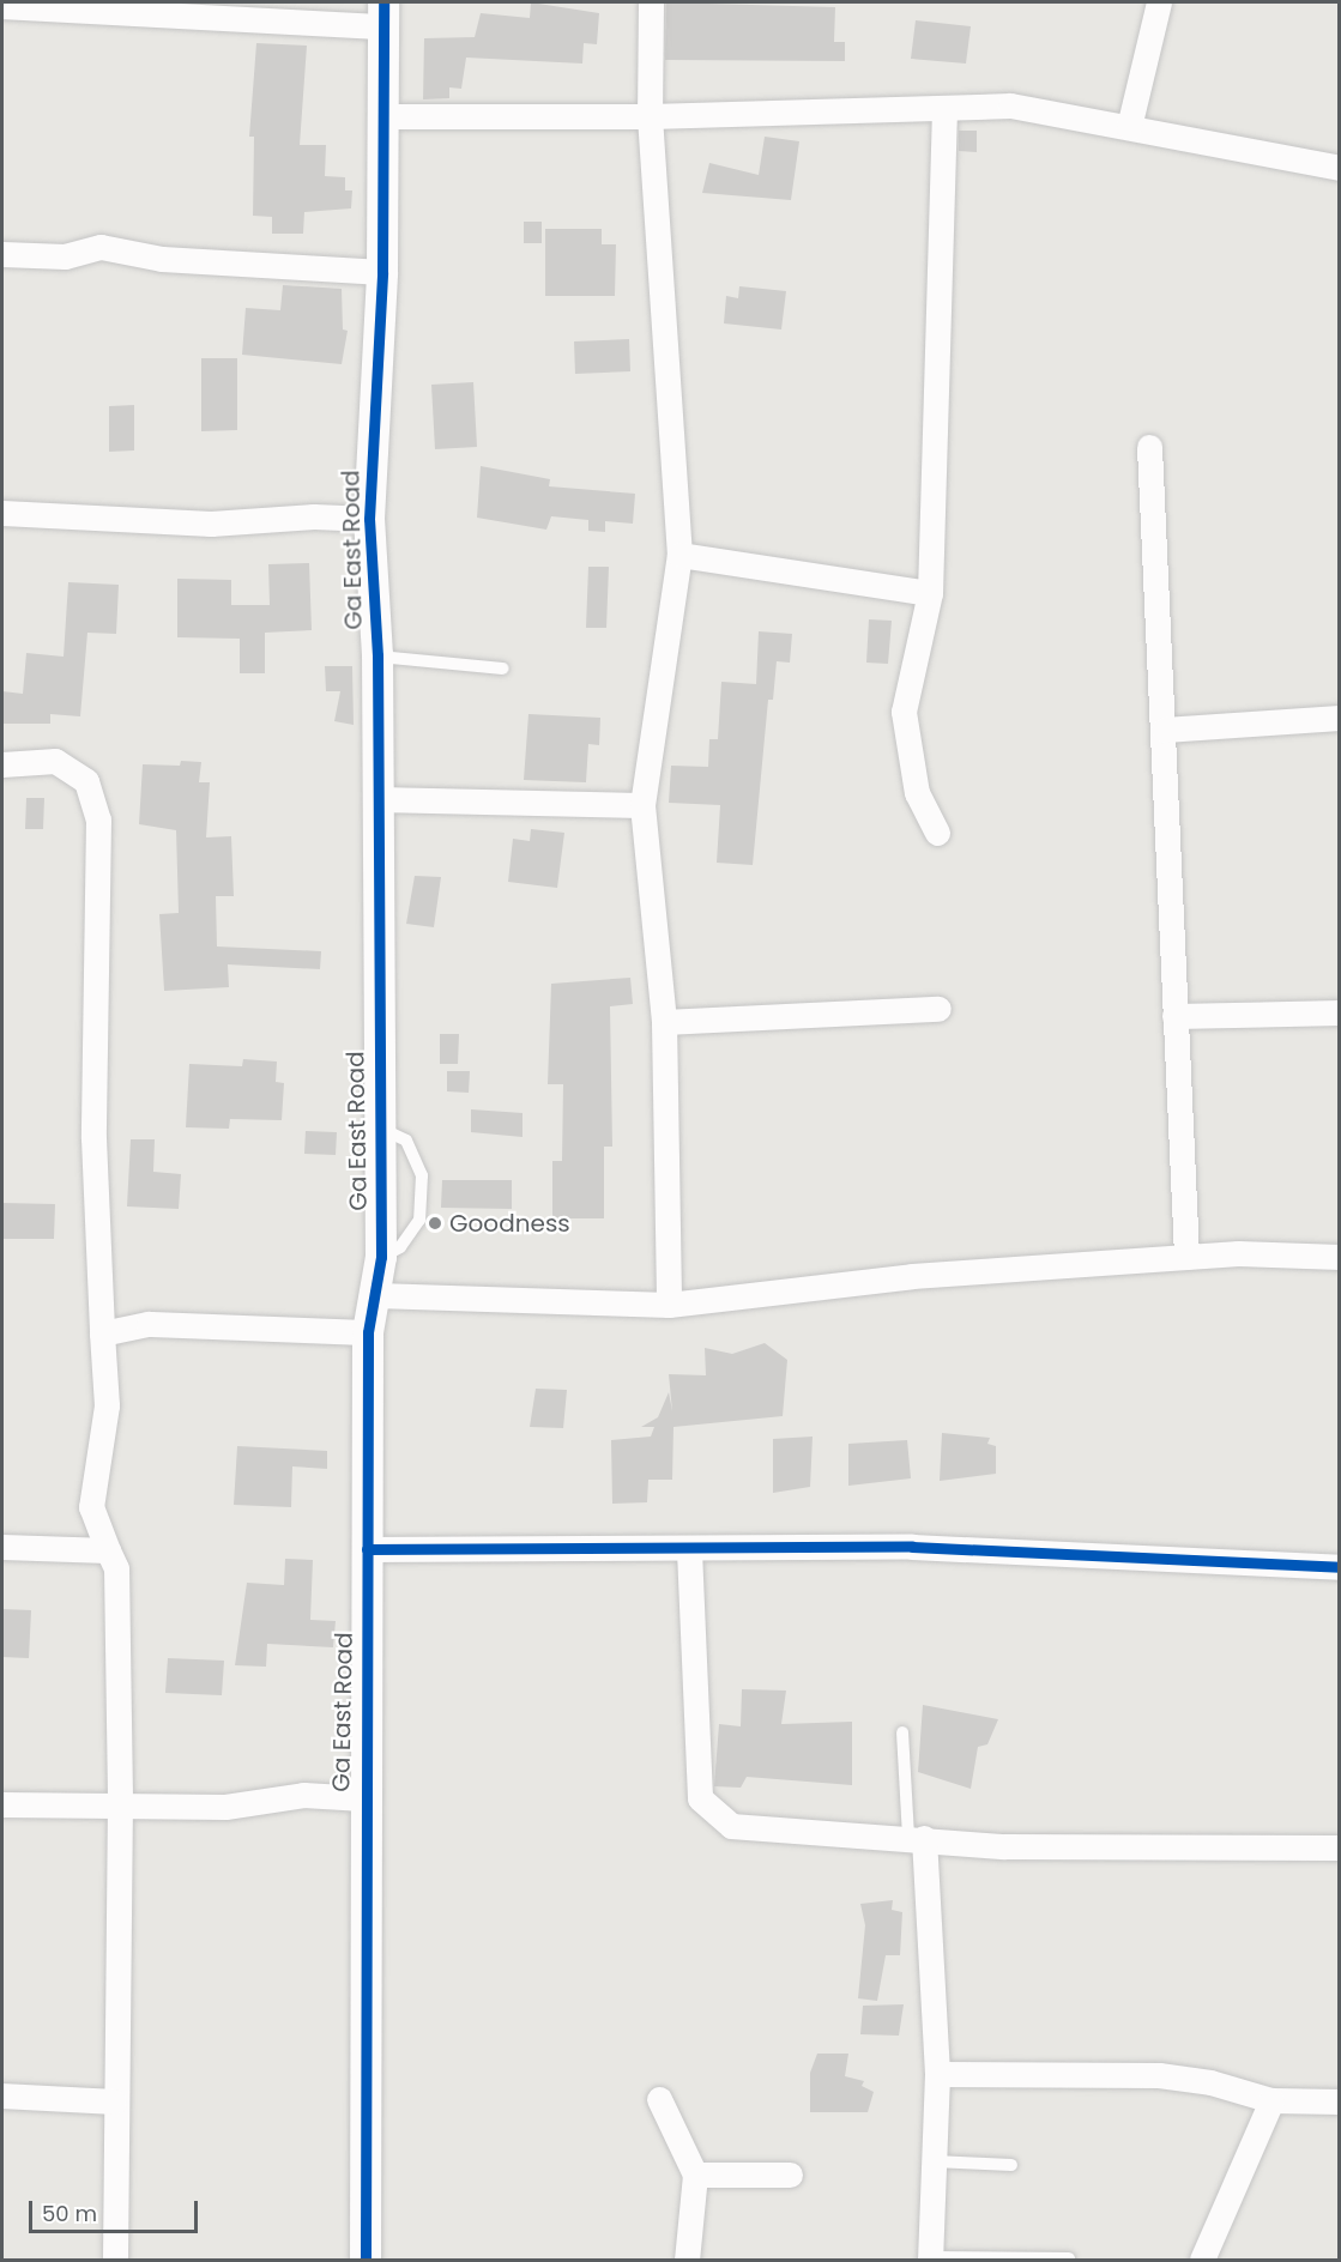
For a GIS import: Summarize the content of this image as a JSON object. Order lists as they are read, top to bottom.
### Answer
{
  "streets": {
    "street": ["Ga East Road"]
  },
  "places": ["Goodness"],
  "scale_bar": "50 m"
}
